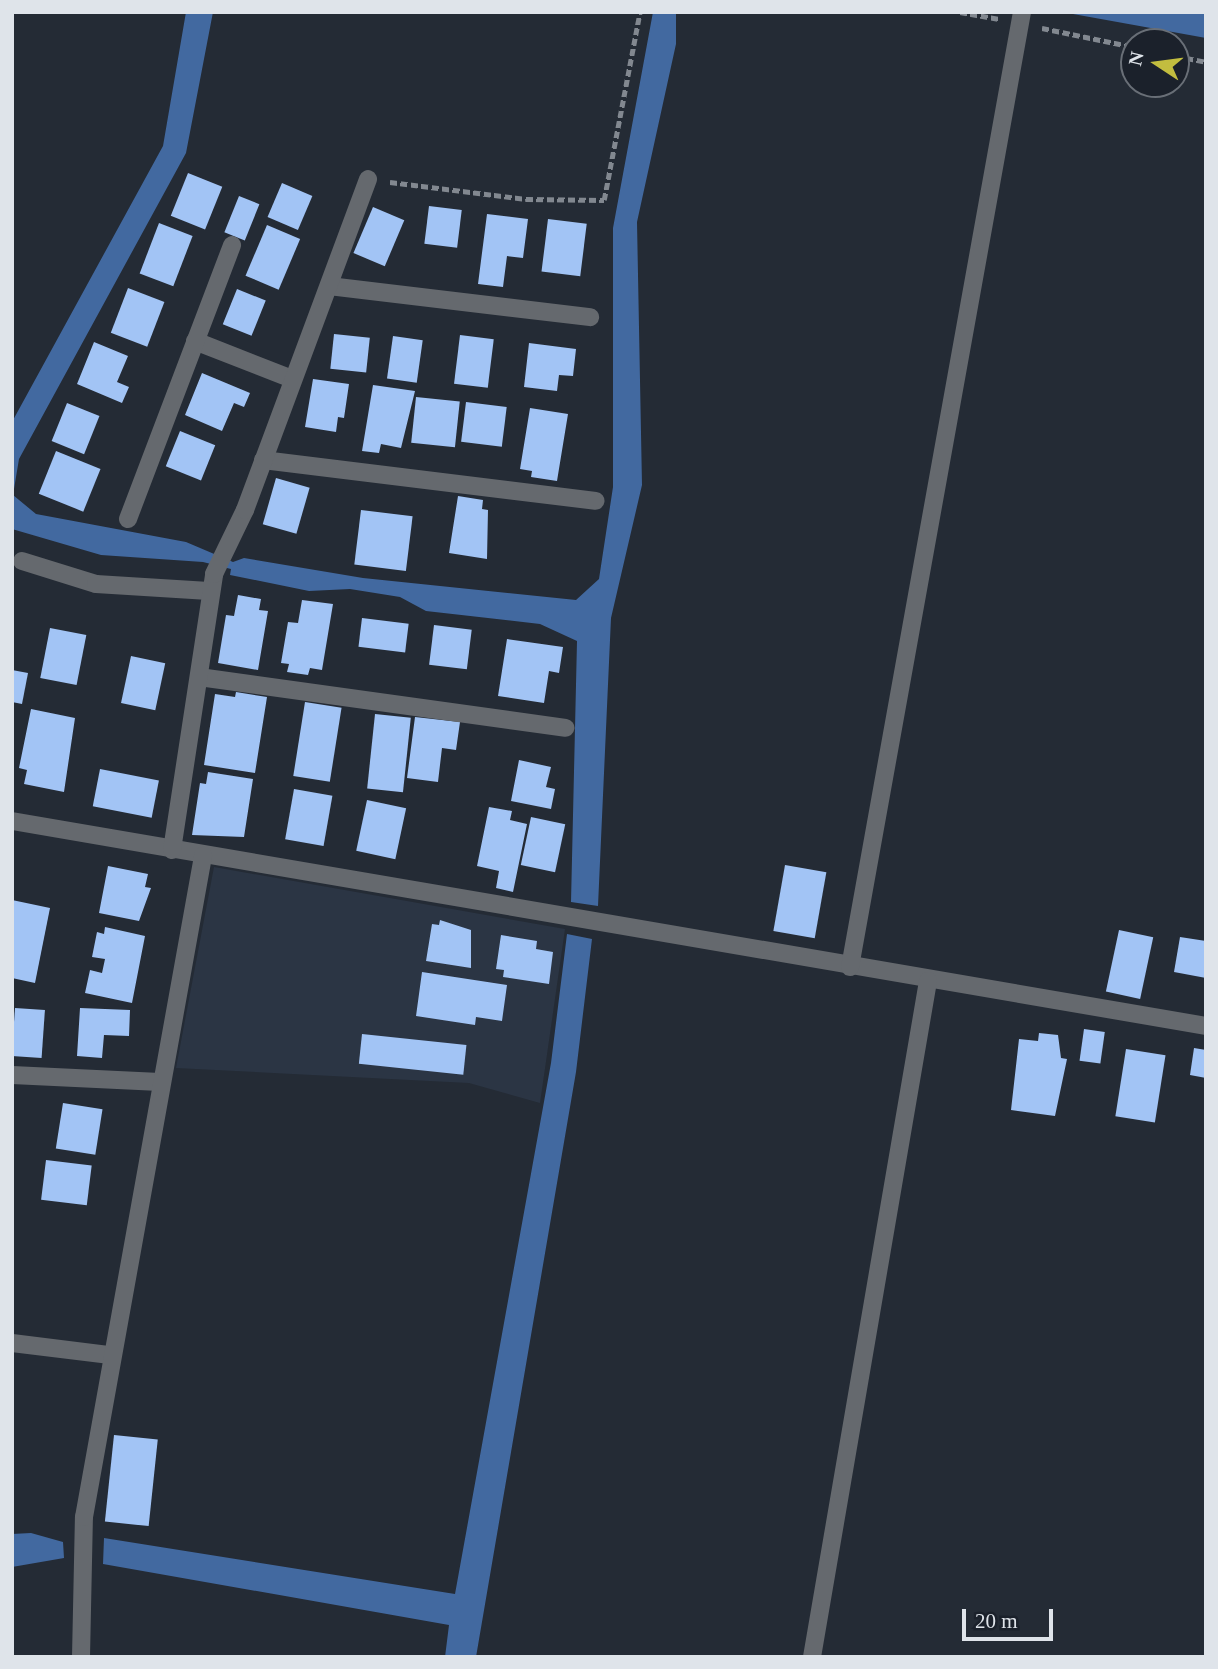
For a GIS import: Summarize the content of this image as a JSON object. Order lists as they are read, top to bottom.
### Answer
{
  "scale_bar": "20 m",
  "north": "left"
}
